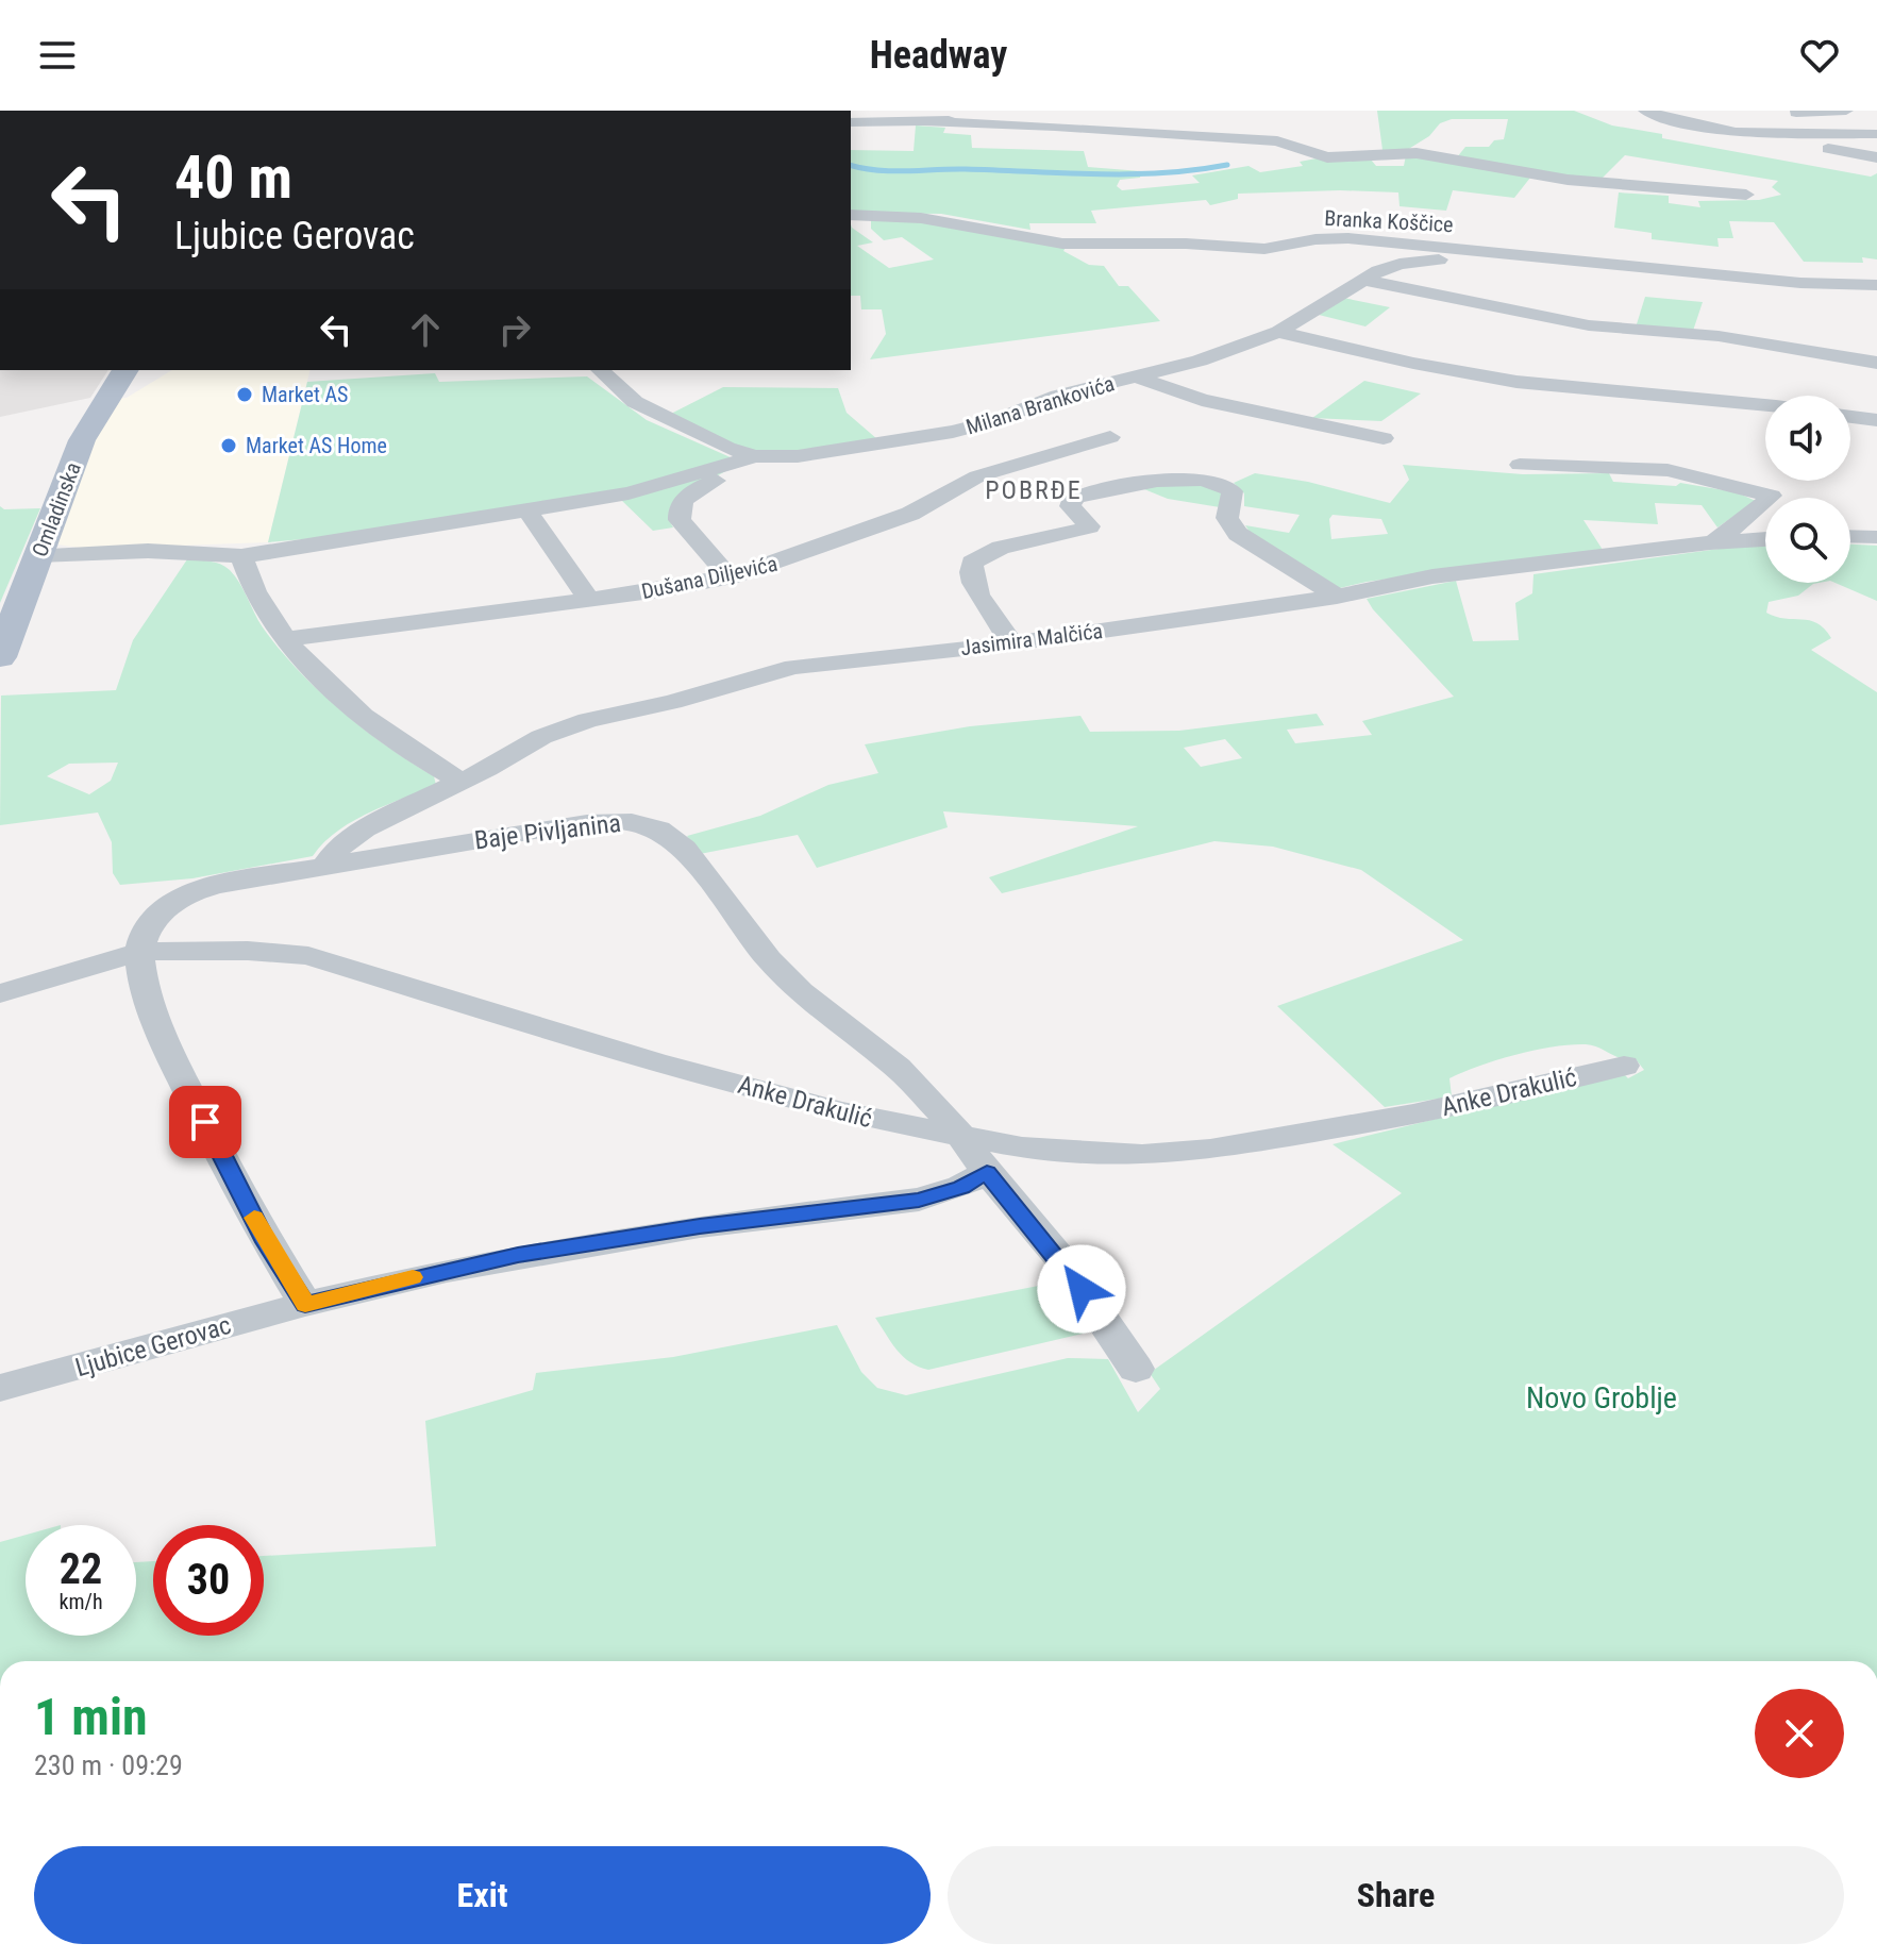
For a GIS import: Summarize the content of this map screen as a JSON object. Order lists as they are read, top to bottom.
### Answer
{
  "streets": {
    "main road": ["Omladinska"],
    "street": [
      "Branka Koščice",
      "Milana Brankovića",
      "Dušana Diljevića",
      "Jasimira Malčića",
      "Baje Pivljanina",
      "Anke Drakulić",
      "Ljubice Gerovac"
    ]
  },
  "crossings": [
    ["Branka Koščice", "Milana Brankovića"],
    ["Jasimira Malčića", "Baje Pivljanina"],
    ["Baje Pivljanina", "Anke Drakulić"]
  ],
  "districts": ["POBRĐE"],
  "parks": ["Novo Groblje"],
  "places": ["Market AS", "Market AS Home"],
  "page": {
    "header": "Headway",
    "turn": ["40 m", "Ljubice Gerovac"],
    "speed": "22 km/h",
    "limit": "30",
    "heading": ["1 min", "230 m · 09:29"],
    "buttons": ["Exit", "Share"]
  }
}
